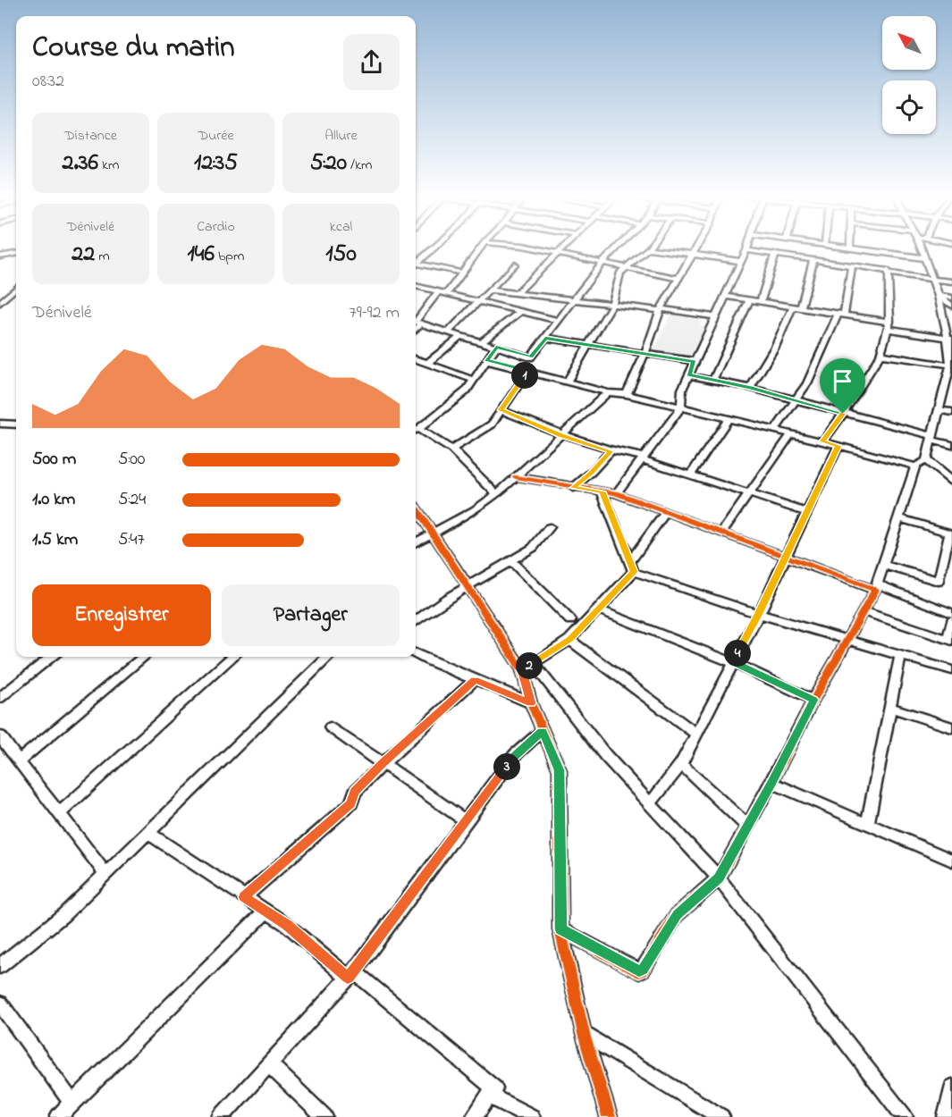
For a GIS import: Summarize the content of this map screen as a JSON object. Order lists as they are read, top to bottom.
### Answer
{
  "north": "top left",
  "page": {
    "heading": ["Course du matin", "08:32"],
    "stats": [
      ["Distance", "2.36 km"],
      ["Durée", "12:35"],
      ["Allure", "5:20 /km"],
      ["Dénivelé", "22 m"],
      ["Cardio", "146 bpm"],
      ["kcal", "150"]
    ],
    "chart": ["Dénivelé", "79–92 m"],
    "pins": [
      "1",
      "4",
      "2",
      "3"
    ],
    "list": [
      {
        "name": "500 m",
        "note": "5:00"
      },
      {
        "name": "1.0 km",
        "note": "5:24"
      },
      {
        "name": "1.5 km",
        "note": "5:47"
      }
    ],
    "buttons": ["Enregistrer", "Partager"]
  }
}
